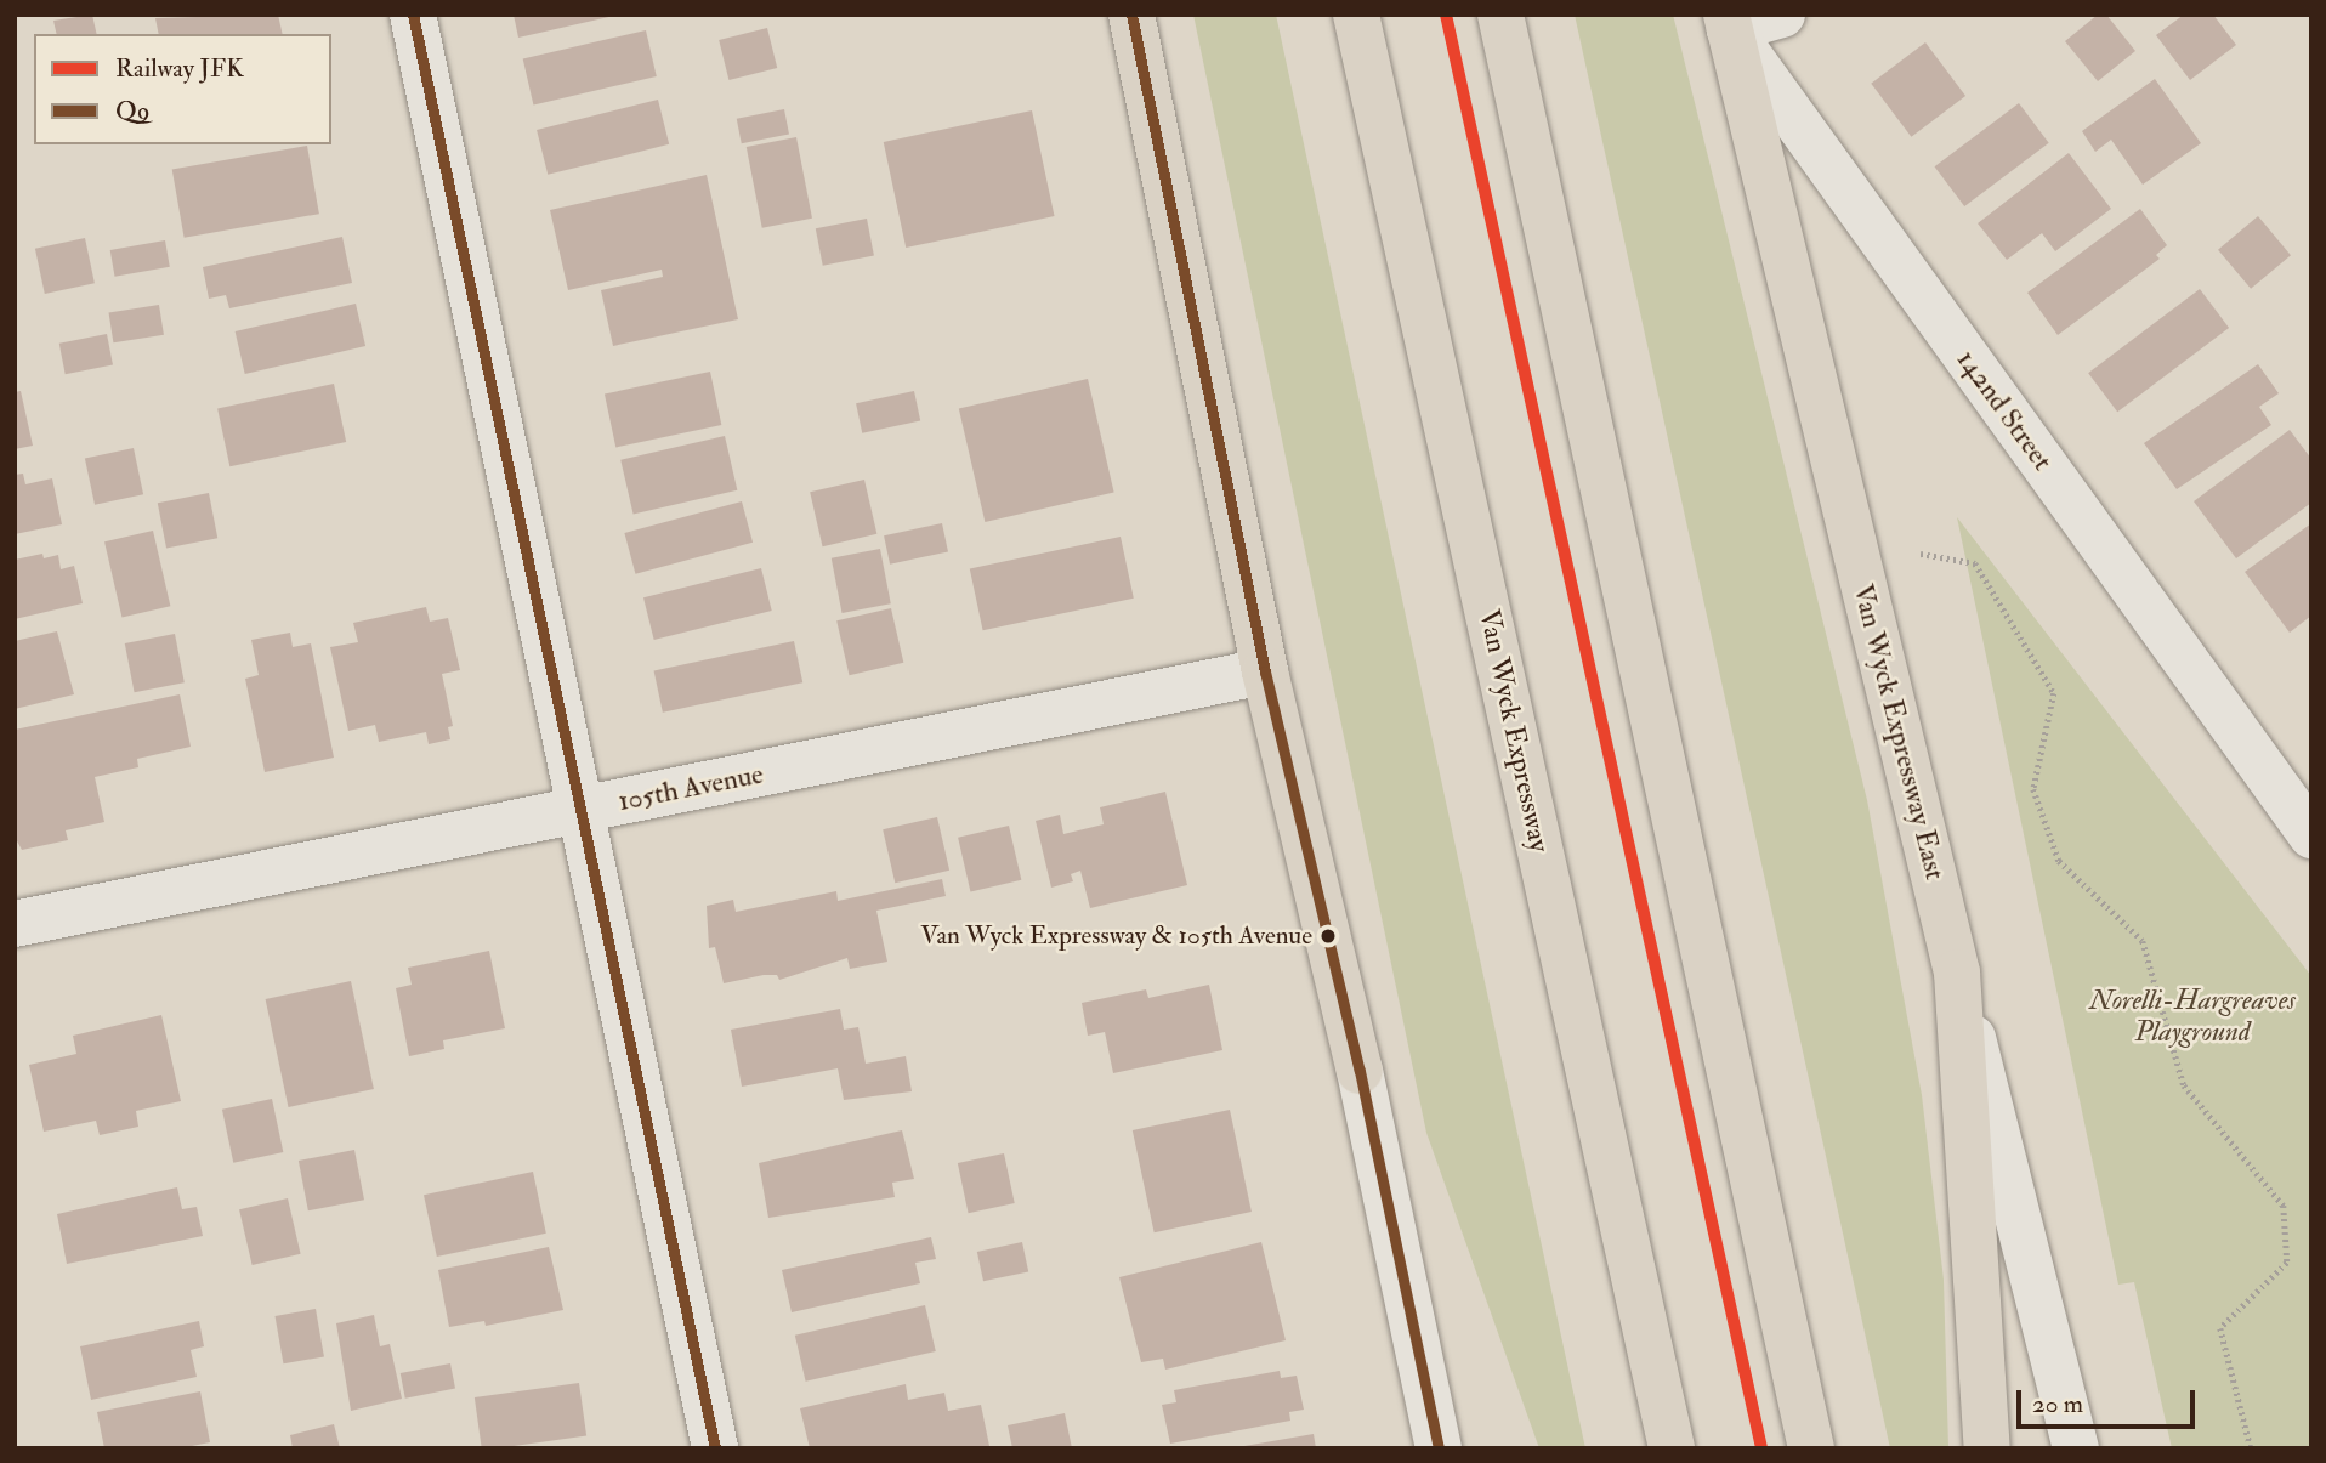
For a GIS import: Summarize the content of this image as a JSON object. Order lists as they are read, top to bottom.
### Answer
{
  "streets": {
    "main road": ["Van Wyck Expressway", "Van Wyck Expressway East"],
    "street": ["142nd Street", "105th Avenue"]
  },
  "crossings": [
    ["142nd Street", "Van Wyck Expressway East"]
  ],
  "parks": ["Norelli-Hargreaves Playground"],
  "places": ["Van Wyck Expressway & 105th Avenue"],
  "lines": ["rail line JFK", "transit line Q9"],
  "legend": ["Railway JFK", "Q9"],
  "scale_bar": "20 m"
}
